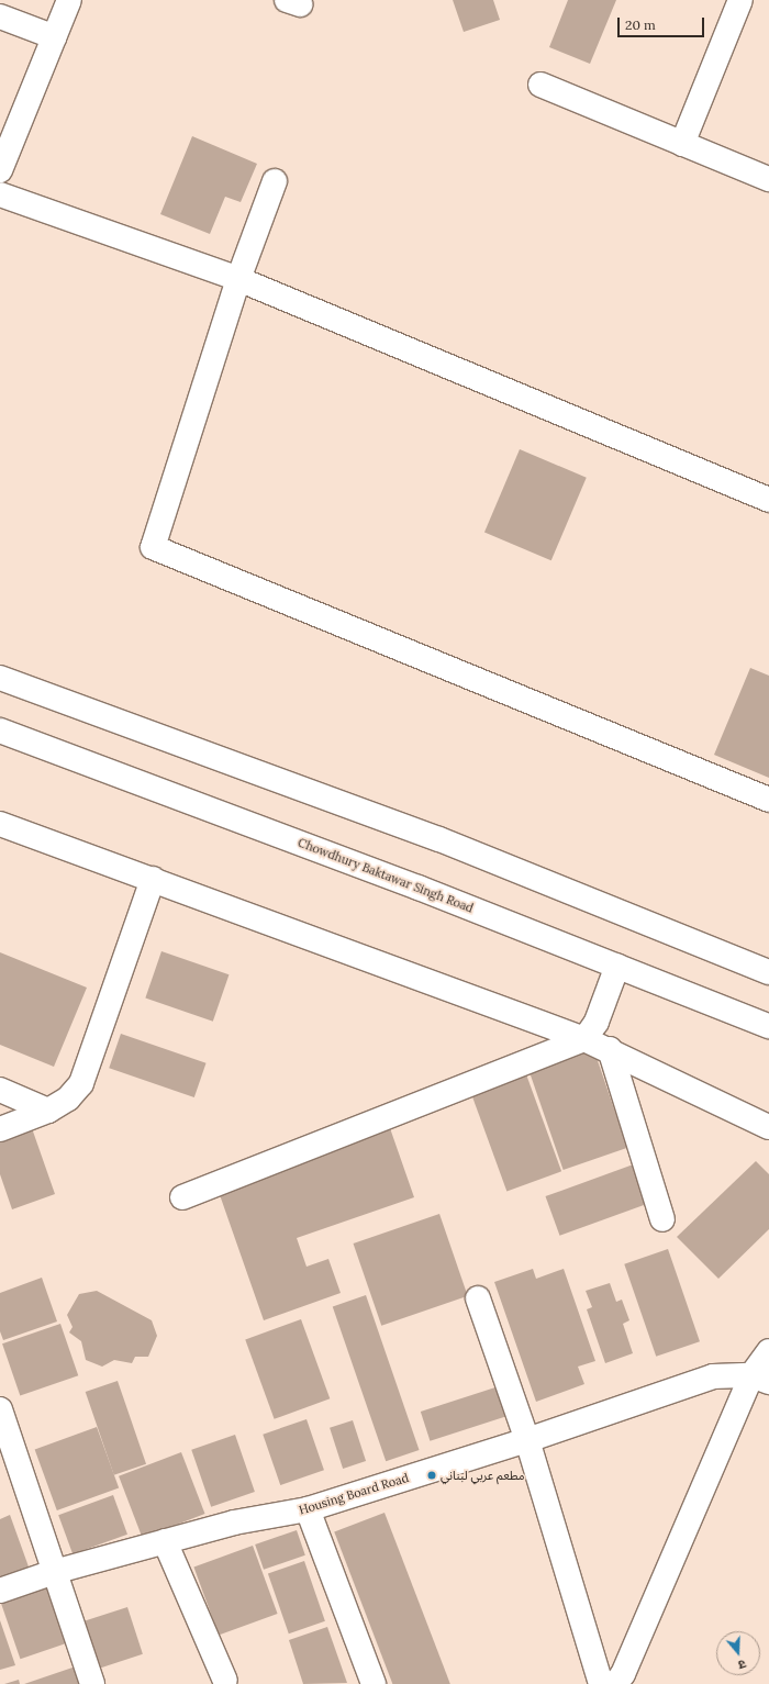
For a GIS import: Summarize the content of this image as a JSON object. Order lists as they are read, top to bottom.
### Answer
{
  "streets": {
    "street": ["Chowdhury Baktawar Singh Road", "Housing Board Road"]
  },
  "places": ["مطعم عربي لبناني"],
  "scale_bar": "20 m",
  "north": "bottom"
}
